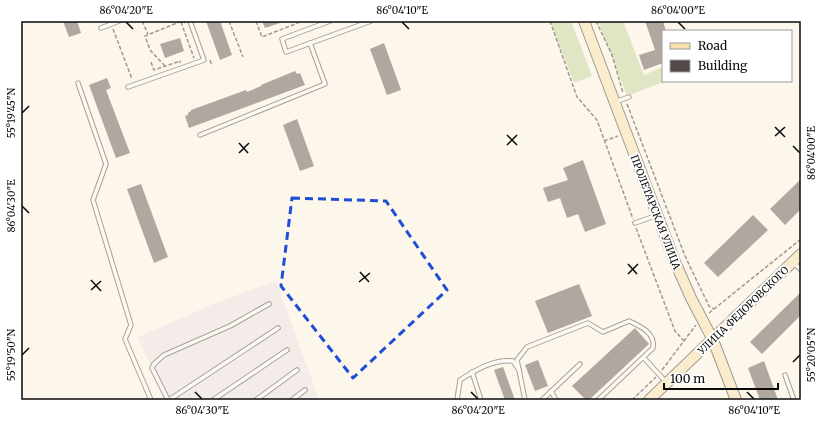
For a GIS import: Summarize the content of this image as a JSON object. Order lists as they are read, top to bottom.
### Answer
{
  "streets": {
    "street": ["ПРОЛЕТАРСКАЯ УЛИЦА", "УЛИЦА ФЕДОРОВСКОГО"]
  },
  "crossings": [
    ["ПРОЛЕТАРСКАЯ УЛИЦА", "УЛИЦА ФЕДОРОВСКОГО"]
  ],
  "legend": ["Road", "Building"],
  "scale_bar": "100 m",
  "coordinates": [
    "86°04'20\"E",
    "86°04'10\"E",
    "86°04'00\"E",
    "55°19'45\"N",
    "86°04'30\"E",
    "55°19'50\"N",
    "55°20'05\"N"
  ]
}
